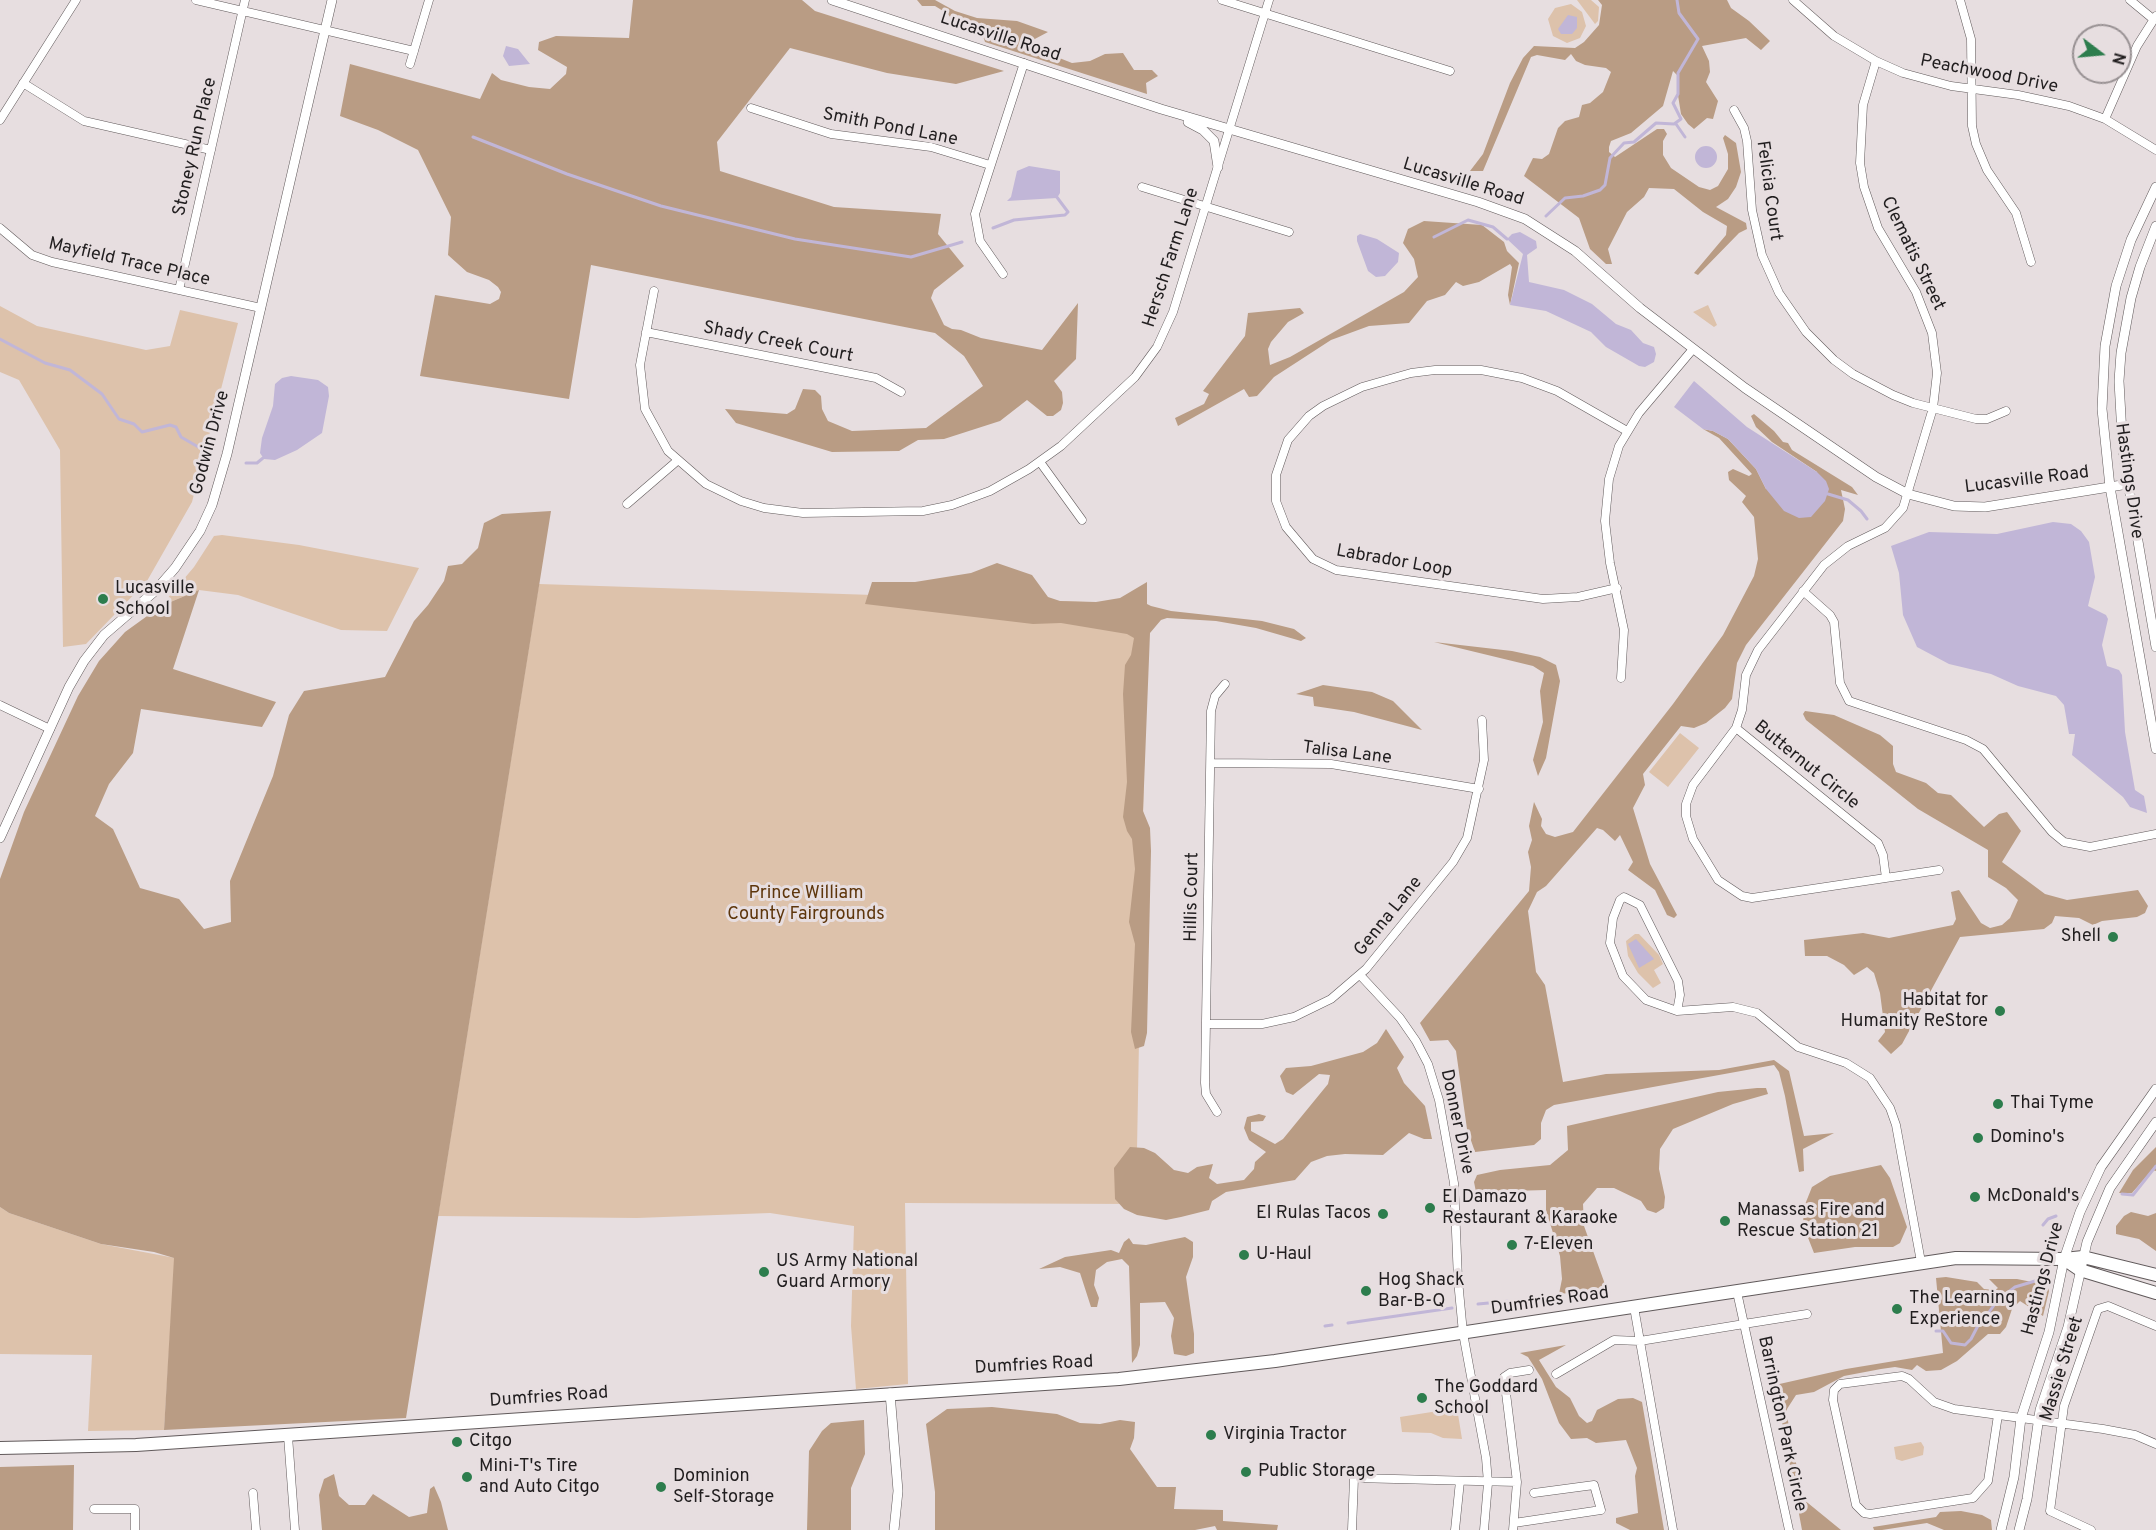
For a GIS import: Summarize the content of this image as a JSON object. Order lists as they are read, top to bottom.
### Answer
{
  "streets": {
    "main road": ["Dumfries Road"],
    "street": [
      "Lucasville Road",
      "Peachwood Drive",
      "Smith Pond Lane",
      "Stoney Run Place",
      "Felicia Court",
      "Clematis Street",
      "Hersch Farm Lane",
      "Mayfield Trace Place",
      "Shady Creek Court",
      "Godwin Drive",
      "Hastings Drive",
      "Labrador Loop",
      "Talisa Lane",
      "Butternut Circle",
      "Hillis Court",
      "Genna Lane",
      "Donner Drive",
      "Massie Street",
      "Barrington Park Circle"
    ]
  },
  "crossings": [
    ["Lucasville Road", "Clematis Street"],
    ["Lucasville Road", "Hersch Farm Lane"],
    ["Lucasville Road", "Hastings Drive"],
    ["Peachwood Drive", "Clematis Street"],
    ["Stoney Run Place", "Mayfield Trace Place"],
    ["Felicia Court", "Clematis Street"],
    ["Clematis Street", "Butternut Circle"],
    ["Hersch Farm Lane", "Shady Creek Court"],
    ["Mayfield Trace Place", "Godwin Drive"],
    ["Hastings Drive", "Dumfries Road"],
    ["Talisa Lane", "Hillis Court"],
    ["Talisa Lane", "Genna Lane"],
    ["Hillis Court", "Genna Lane"],
    ["Genna Lane", "Donner Drive"],
    ["Donner Drive", "Dumfries Road"],
    ["Dumfries Road", "Barrington Park Circle"]
  ],
  "parks": ["Prince William County Fairgrounds"],
  "places": [
    "Lucasville School",
    "Shell",
    "Habitat for Humanity ReStore",
    "Thai Tyme",
    "Domino's",
    "McDonald's",
    "El Damazo Restaurant & Karaoke",
    "El Rulas Tacos",
    "Manassas Fire and Rescue Station 21",
    "7-Eleven",
    "U-Haul",
    "US Army National Guard Armory",
    "Hog Shack Bar-B-Q",
    "The Learning Experience",
    "The Goddard School",
    "Virginia Tractor",
    "Citgo",
    "Public Storage",
    "Mini-T's Tire and Auto Citgo",
    "Dominion Self-Storage"
  ],
  "north": "right"
}
